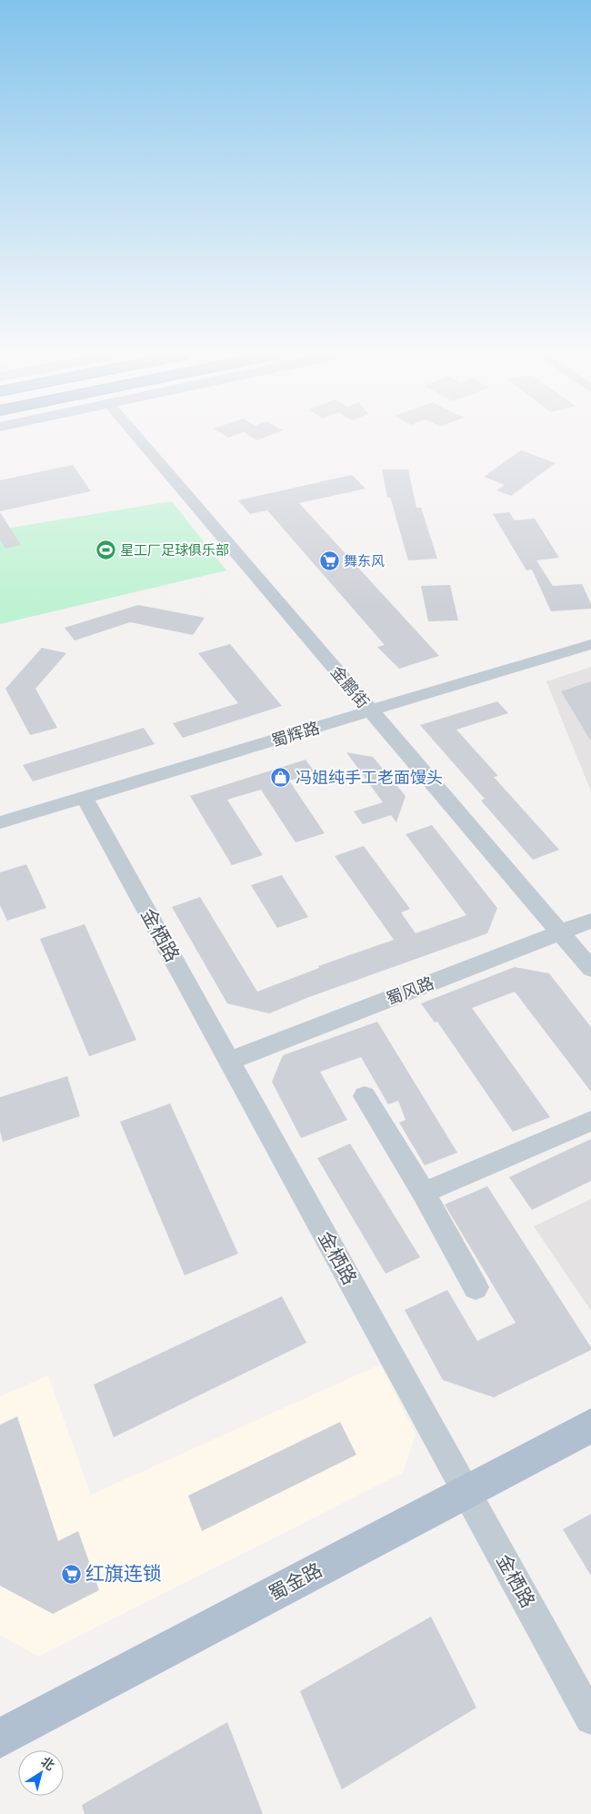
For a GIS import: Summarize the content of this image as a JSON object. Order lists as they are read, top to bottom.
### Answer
{
  "streets": {
    "main road": ["蜀金路"],
    "street": [
      "金鹏街",
      "蜀辉路",
      "金栖路",
      "蜀风路"
    ]
  },
  "crossings": [
    ["金鹏街", "蜀辉路"],
    ["金鹏街", "蜀风路"],
    ["蜀辉路", "金栖路"],
    ["金栖路", "蜀风路"],
    ["金栖路", "蜀金路"]
  ],
  "places": {
    "sports": ["星工厂足球俱乐部"],
    "supermarket": ["舞东风", "红旗连锁"],
    "shop": ["冯姐纯手工老面馒头"]
  },
  "north": "top right"
}
